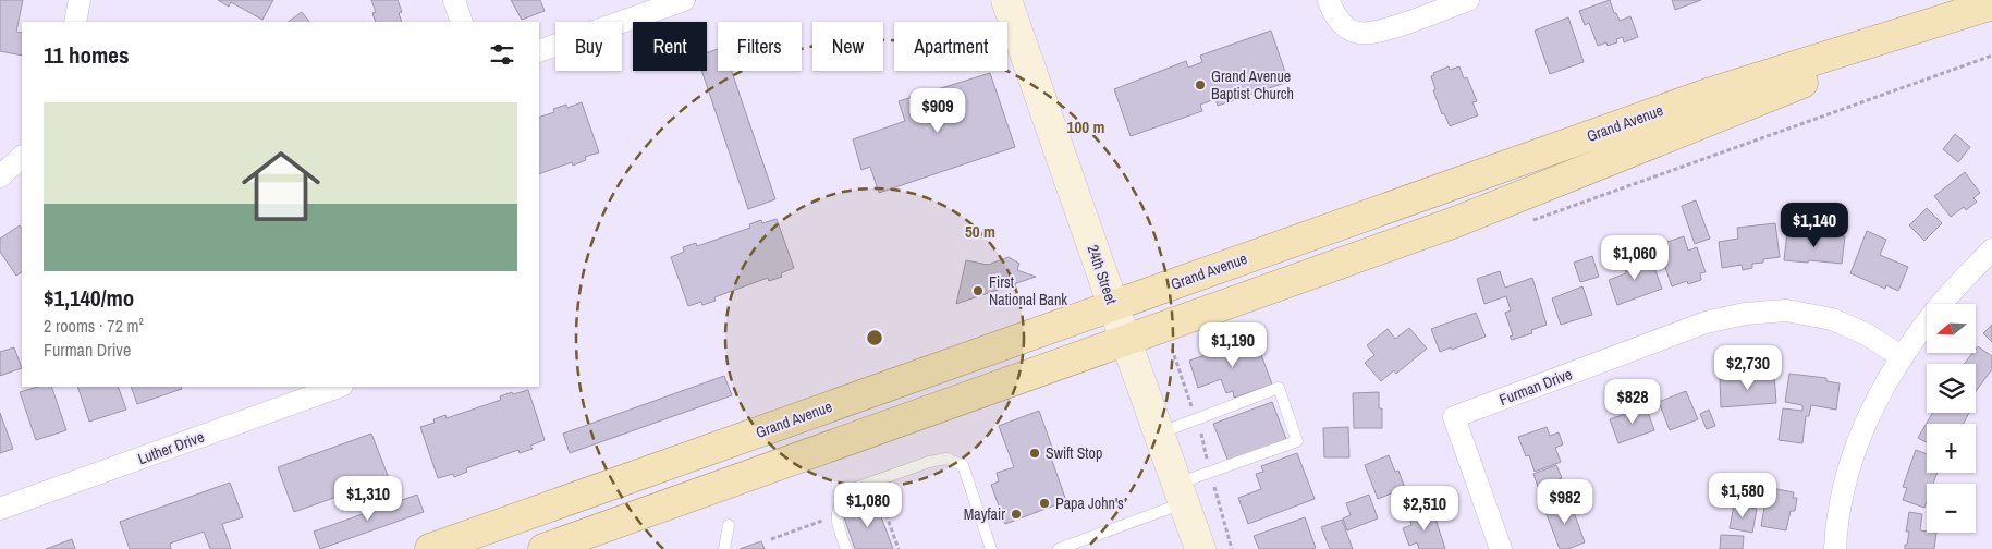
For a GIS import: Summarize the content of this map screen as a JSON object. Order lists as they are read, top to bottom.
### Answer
{
  "streets": {
    "main road": ["Grand Avenue", "24th Street"],
    "street": ["Furman Drive", "Luther Drive"]
  },
  "crossings": [
    ["Grand Avenue", "24th Street"]
  ],
  "places": [
    "Grand Avenue Baptist Church",
    "First National Bank",
    "Swift Stop",
    "Papa John's",
    "Mayfair"
  ],
  "north": "left",
  "page": {
    "chip": [
      "Buy",
      "Rent",
      "Filters",
      "New",
      "Apartment"
    ],
    "heading": "11 homes",
    "list": [
      {
        "name": "$1,140/mo",
        "note": "2 rooms · 72 m² · Furman Drive"
      }
    ],
    "price": [
      "$909",
      "$1,140",
      "$1,060",
      "$1,190",
      "$2,730",
      "$828",
      "$1,580",
      "$1,310",
      "$982",
      "$1,080",
      "$2,510"
    ],
    "map_buttons": ["+", "−"]
  },
  "rings": ["100 m", "50 m"]
}
